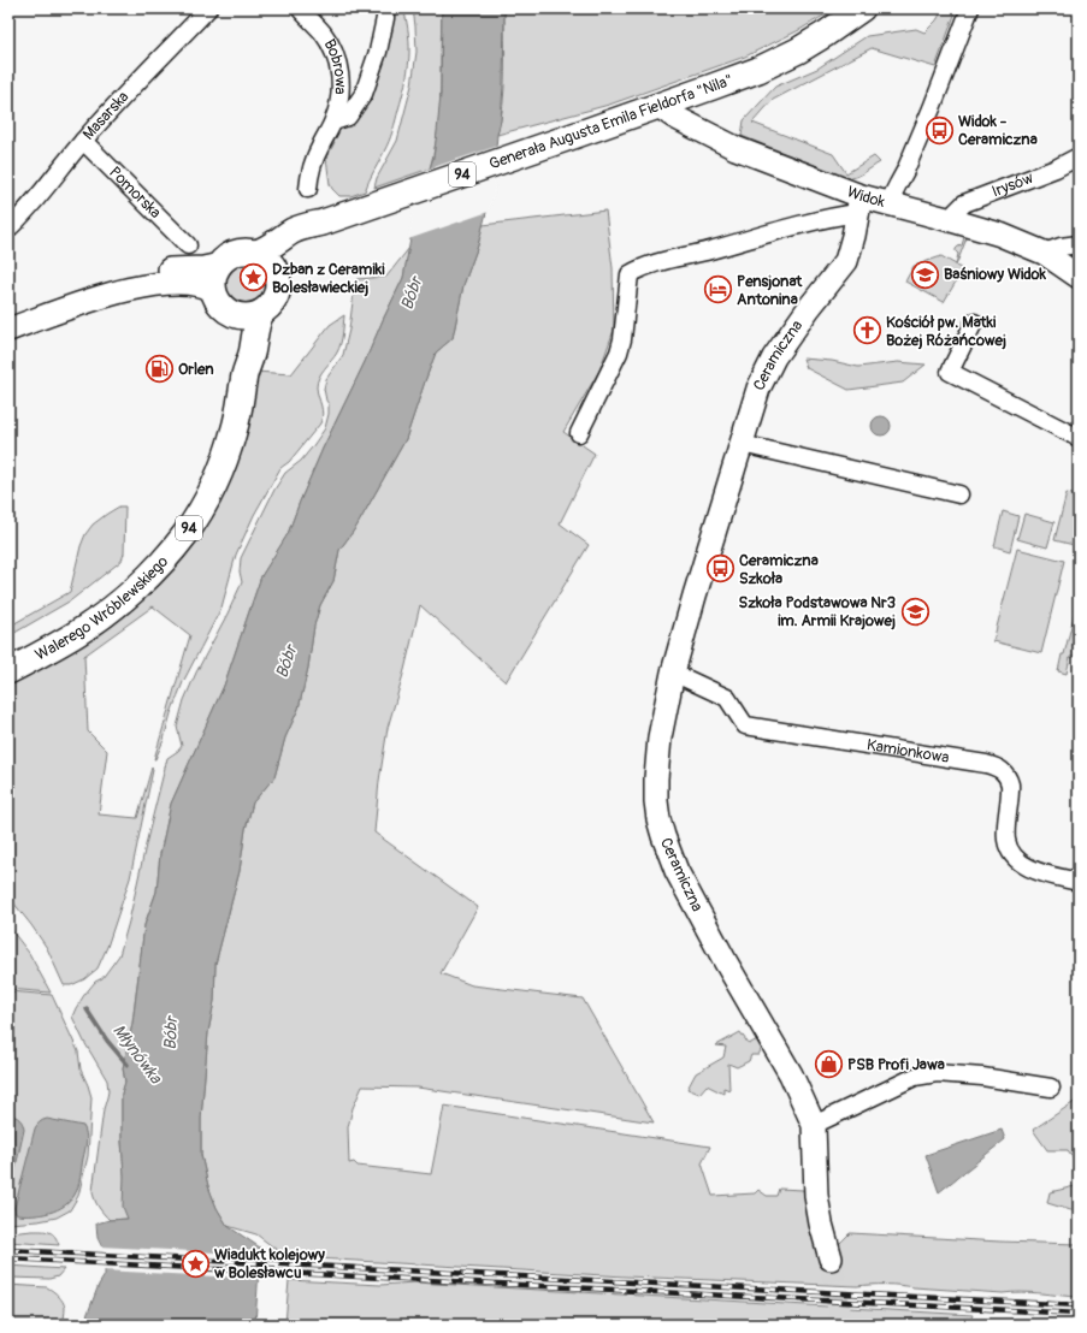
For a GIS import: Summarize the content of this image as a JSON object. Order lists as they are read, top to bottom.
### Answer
{
  "streets": {
    "main road": ["Generała Augusta Emila Fieldorfa \"Nila\"", "94", "Walerego Wróblewskiego"],
    "street": [
      "Bobrowa",
      "Masarska",
      "Irysów",
      "Pomorska",
      "Widok",
      "Ceramiczna",
      "Kamionkowa"
    ]
  },
  "crossings": [
    ["Masarska", "Pomorska"],
    ["Generała Augusta Emila Fieldorfa \"Nila\"", "94"],
    ["Generała Augusta Emila Fieldorfa \"Nila\"", "Widok"],
    ["Generała Augusta Emila Fieldorfa \"Nila\"", "Walerego Wróblewskiego"],
    ["94", "Walerego Wróblewskiego"],
    ["Irysów", "Widok"],
    ["Widok", "Ceramiczna"],
    ["Ceramiczna", "Kamionkowa"]
  ],
  "water": ["Bóbr", "Młynówka"],
  "places": {
    "bus stop": ["Widok - Ceramiczna", "Ceramiczna Szkoła"],
    "school or university": ["Baśniowy Widok", "Szkoła Podstawowa Nr3 im. Armii Krajowej"],
    "place": ["Dzban z Ceramiki Bolesławieckiej", "Wiadukt kolejowy w Bolesławcu"],
    "hotel": ["Pensjonat Antonina"],
    "church": ["Kościół pw. Matki Bożej Różańcowej"],
    "fuel station": ["Orlen"],
    "shop": ["PSB Profi Jawa"]
  }
}
